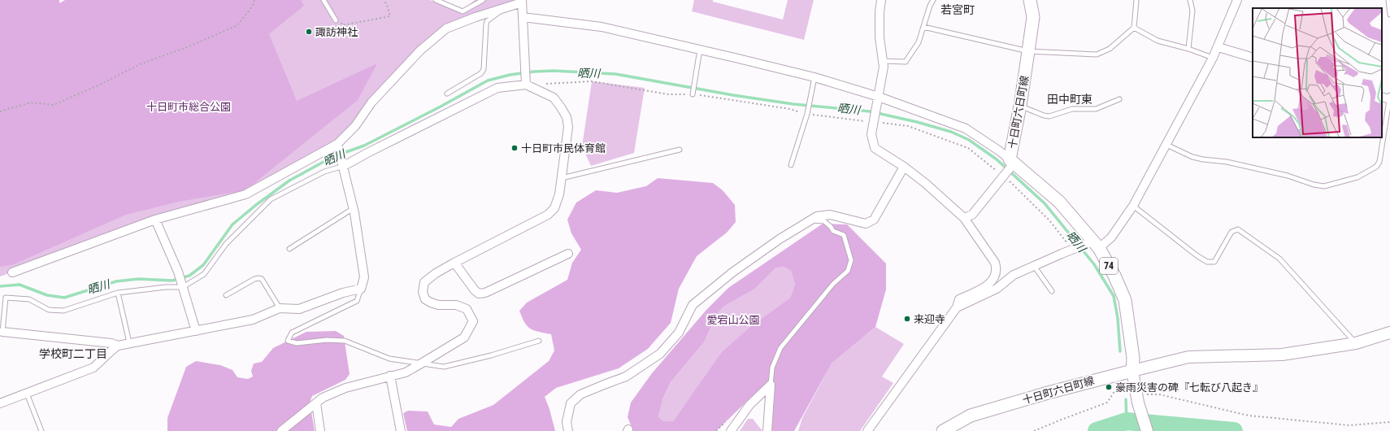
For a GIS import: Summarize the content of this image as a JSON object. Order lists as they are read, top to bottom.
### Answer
{
  "streets": {
    "main road": ["十日町六日町線", "74"]
  },
  "districts": ["若宮町", "田中町東", "学校町二丁目"],
  "water": ["晒川"],
  "parks": ["十日町市総合公園", "愛宕山公園"],
  "places": [
    "諏訪神社",
    "十日町市民体育館",
    "来迎寺",
    "豪雨災害の碑『七転び八起き』"
  ]
}
